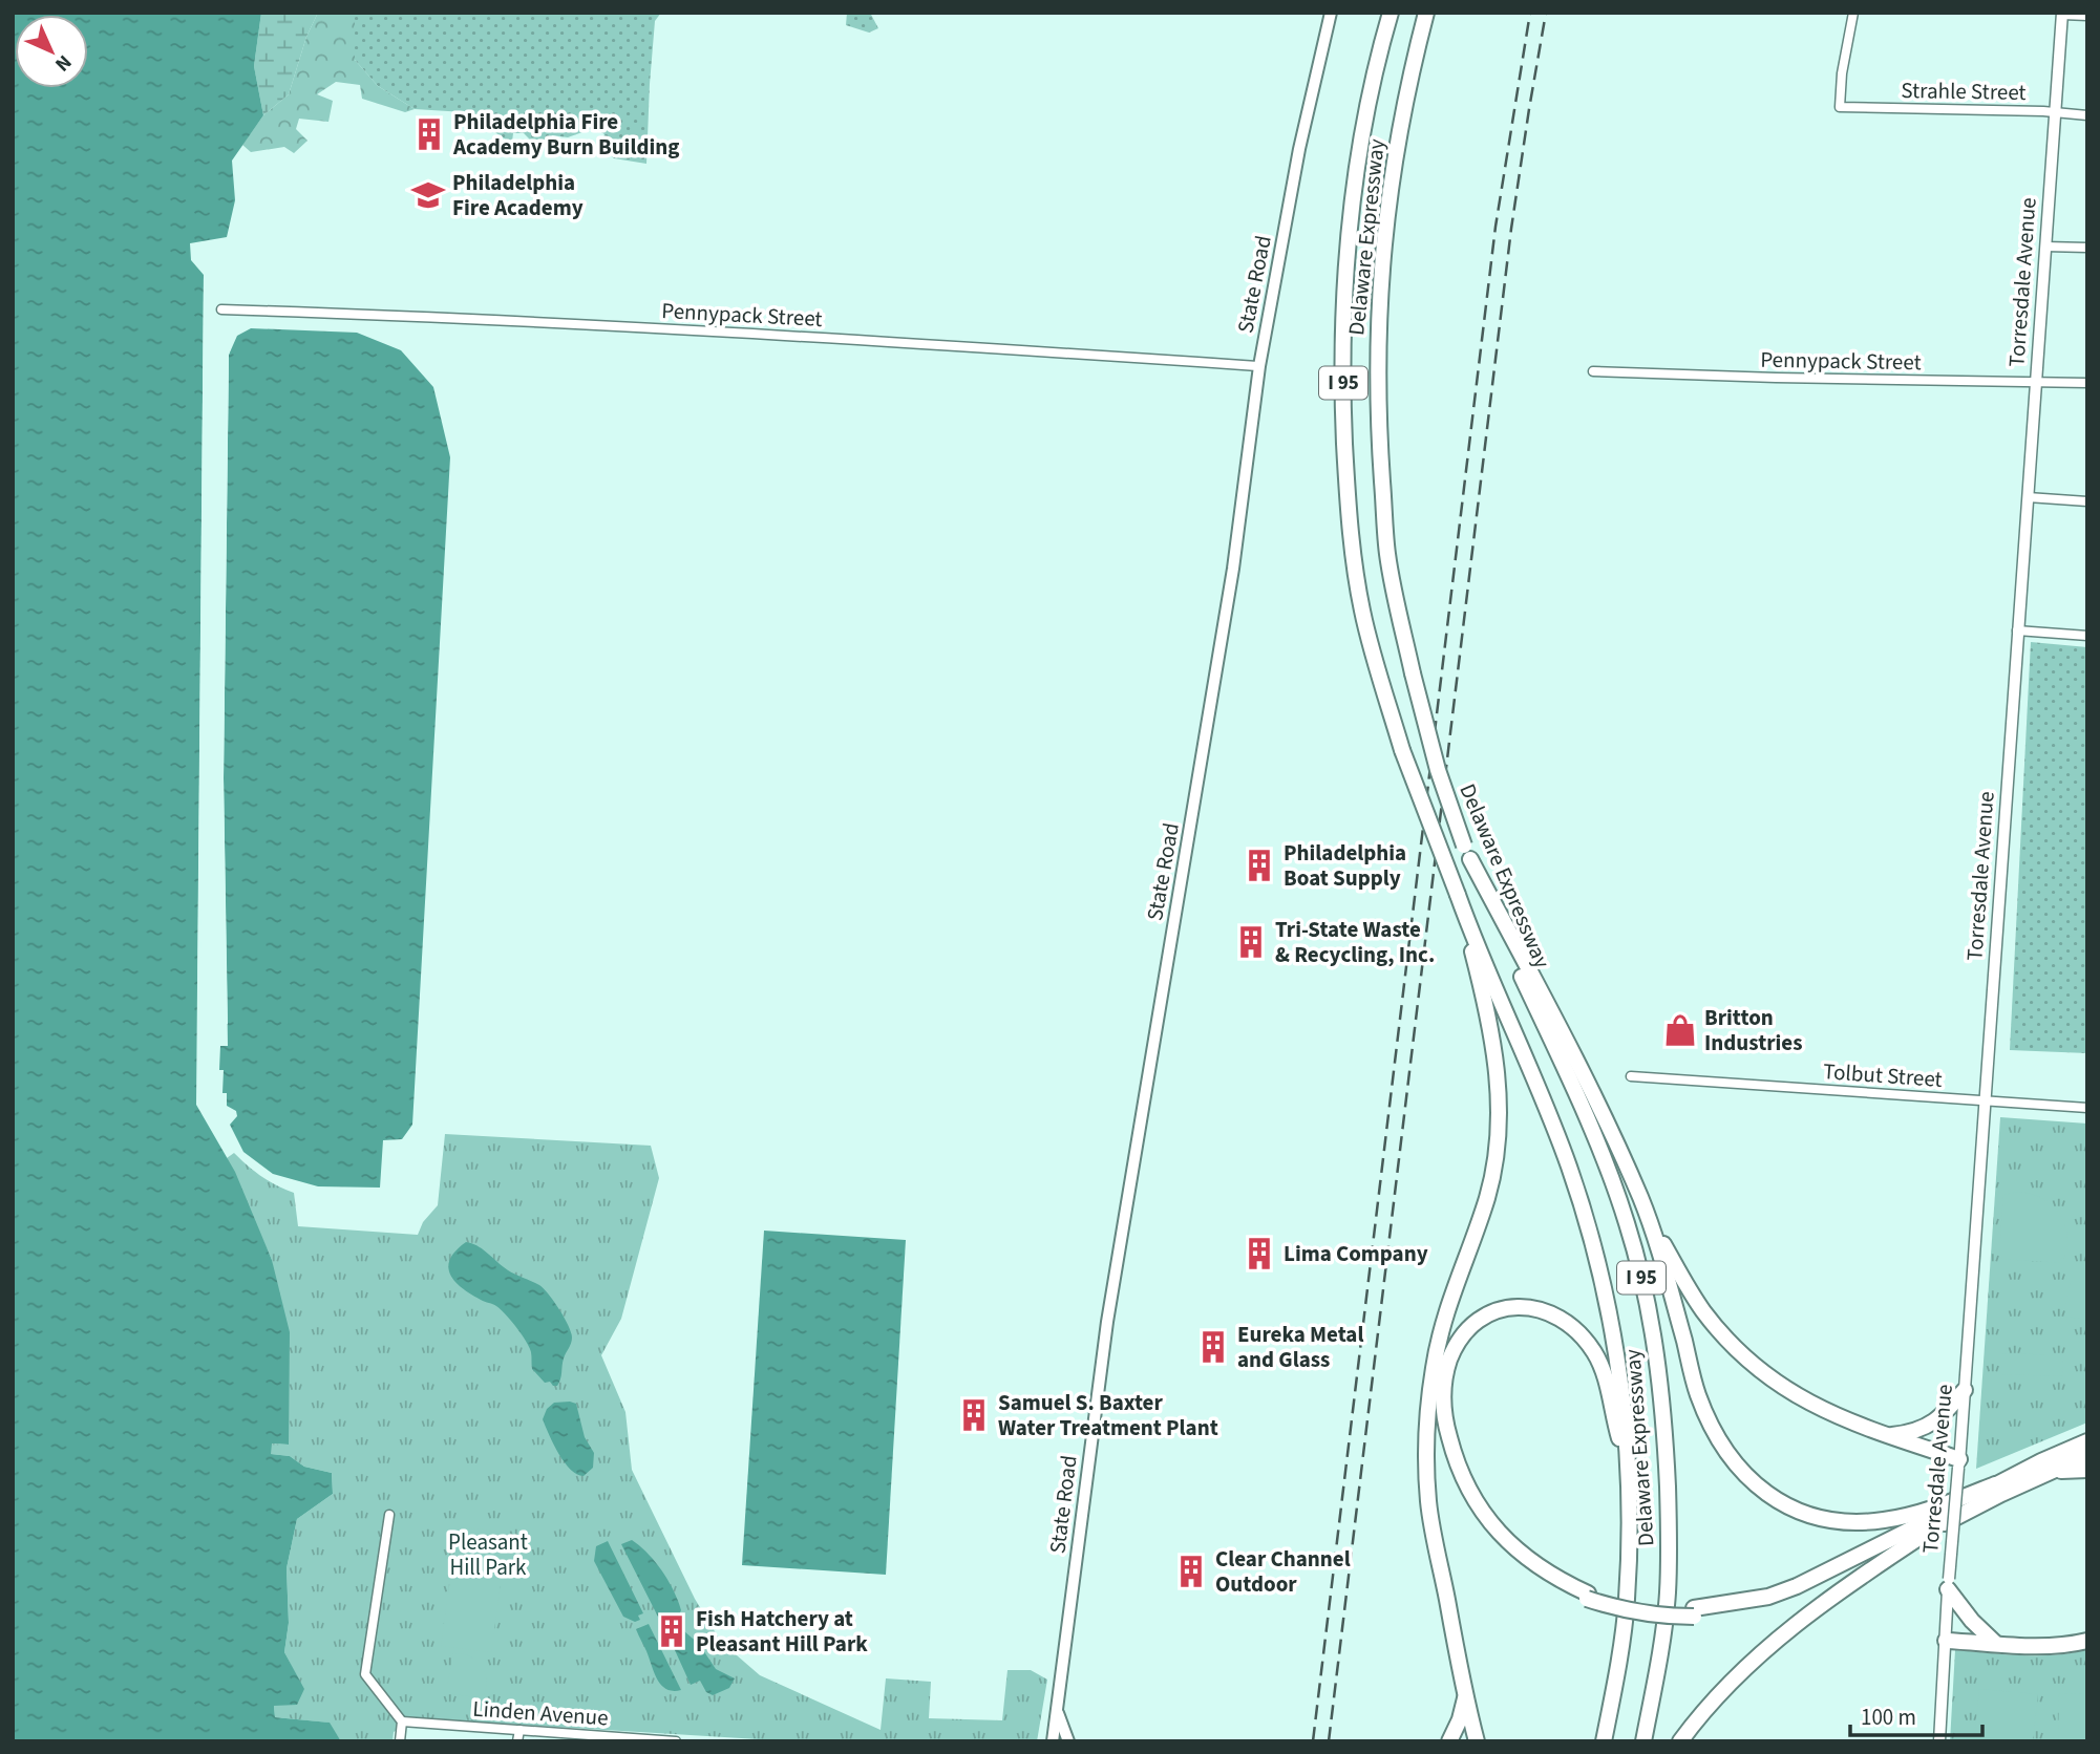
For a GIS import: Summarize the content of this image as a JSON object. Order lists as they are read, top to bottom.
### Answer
{
  "streets": {
    "highway": ["Delaware Expressway", "I 95"],
    "main road": ["State Road"],
    "street": [
      "Strahle Street",
      "Torresdale Avenue",
      "Pennypack Street",
      "Tolbut Street",
      "Linden Avenue"
    ]
  },
  "crossings": [
    ["Strahle Street", "Torresdale Avenue"],
    ["Torresdale Avenue", "Pennypack Street"],
    ["Torresdale Avenue", "Tolbut Street"],
    ["State Road", "Pennypack Street"]
  ],
  "parks": ["Pleasant Hill Park"],
  "places": {
    "building": [
      "Philadelphia Fire Academy Burn Building",
      "Philadelphia Boat Supply",
      "Tri-State Waste & Recycling, Inc.",
      "Lima Company",
      "Eureka Metal and Glass",
      "Samuel S. Baxter Water Treatment Plant",
      "Clear Channel Outdoor",
      "Fish Hatchery at Pleasant Hill Park"
    ],
    "school or university": ["Philadelphia Fire Academy"],
    "shop": ["Britton Industries"]
  },
  "scale_bar": "100 m",
  "north": "bottom right"
}
